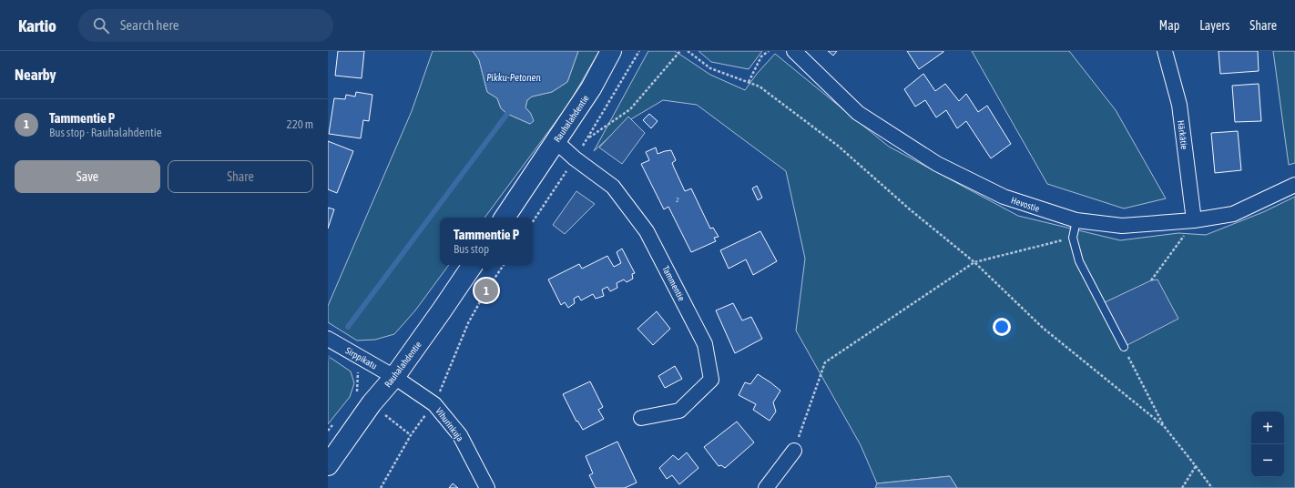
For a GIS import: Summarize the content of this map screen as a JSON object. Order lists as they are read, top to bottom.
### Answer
{
  "streets": {
    "main road": ["Rauhalahdentie"],
    "street": [
      "Härkätie",
      "Hevostie",
      "Tammentie",
      "Sirppikatu",
      "Vihurinkuja"
    ]
  },
  "crossings": [
    ["Rauhalahdentie", "Tammentie"],
    ["Rauhalahdentie", "Sirppikatu"],
    ["Rauhalahdentie", "Vihurinkuja"],
    ["Härkätie", "Hevostie"],
    ["Sirppikatu", "Vihurinkuja"]
  ],
  "water": ["Pikku-Petonen"],
  "house_numbers": ["2"],
  "page": {
    "header": "Kartio",
    "search": "Search here",
    "nav": ["Map", "Layers", "Share"],
    "heading": "Nearby",
    "list": [
      {
        "mark": "1",
        "name": "Tammentie P",
        "note": "Bus stop · Rauhalahdentie",
        "value": "220 m"
      }
    ],
    "buttons": ["Save", "Share"],
    "popup": ["Tammentie P", "Bus stop"],
    "pins": "1",
    "map_buttons": ["+", "−"]
  }
}
